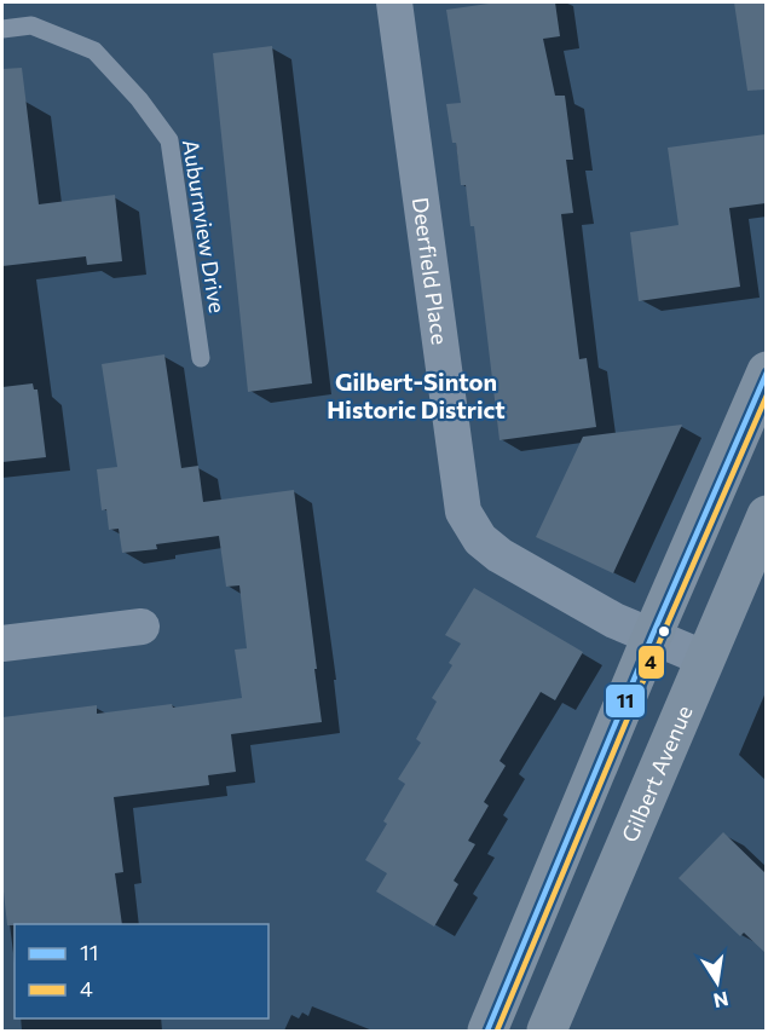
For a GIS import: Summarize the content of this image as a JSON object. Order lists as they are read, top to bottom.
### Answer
{
  "streets": {
    "main road": ["Gilbert Avenue"],
    "street": ["Deerfield Place"],
    "lane": ["Auburnview Drive"]
  },
  "crossings": [
    ["Deerfield Place", "Gilbert Avenue"]
  ],
  "districts": ["Gilbert-Sinton Historic District"],
  "lines": ["transit line 11", "transit line 4"],
  "legend": ["11", "4"],
  "north": "bottom"
}
